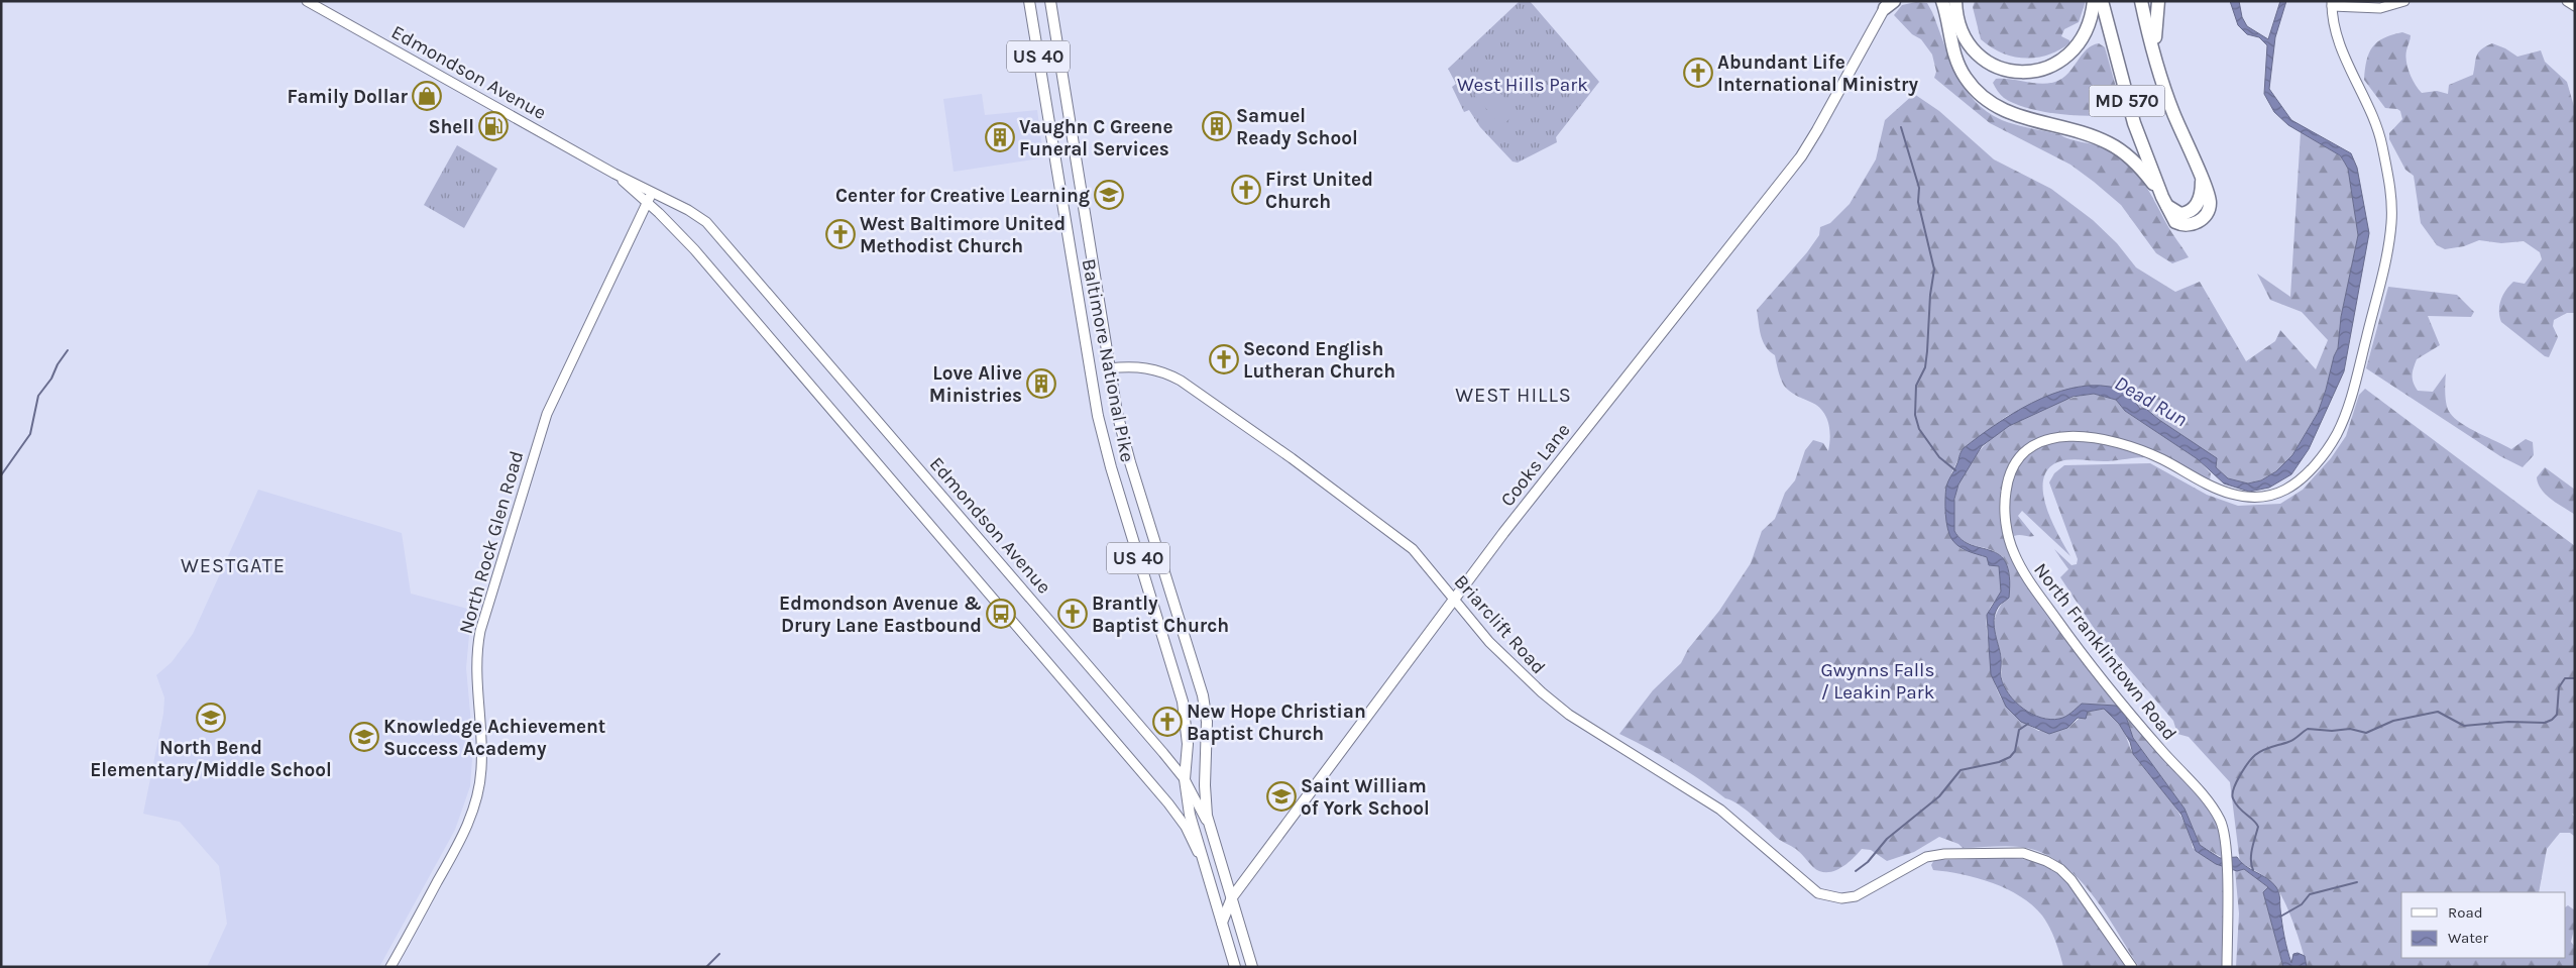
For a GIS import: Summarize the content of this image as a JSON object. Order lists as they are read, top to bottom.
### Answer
{
  "streets": {
    "highway": ["MD 570"],
    "main road": [
      "US 40",
      "Edmondson Avenue",
      "Baltimore National Pike",
      "Cooks Lane"
    ],
    "street": ["North Rock Glen Road", "Briarclift Road", "North Franklintown Road"]
  },
  "crossings": [
    ["Edmondson Avenue", "Baltimore National Pike"],
    ["Edmondson Avenue", "Cooks Lane"],
    ["Edmondson Avenue", "North Rock Glen Road"],
    ["Baltimore National Pike", "Briarclift Road"],
    ["Cooks Lane", "Briarclift Road"]
  ],
  "districts": ["WEST HILLS", "WESTGATE"],
  "water": ["Dead Run"],
  "parks": ["West Hills Park", "Gwynns Falls / Leakin Park"],
  "places": {
    "church": [
      "Abundant Life International Ministry",
      "First United Church",
      "West Baltimore United Methodist Church",
      "Second English Lutheran Church",
      "Brantly Baptist Church",
      "New Hope Christian Baptist Church"
    ],
    "shop": ["Family Dollar"],
    "fuel station": ["Shell"],
    "building": ["Samuel Ready School", "Vaughn C Greene Funeral Services", "Love Alive Ministries"],
    "school or university": [
      "Center for Creative Learning",
      "North Bend Elementary/Middle School",
      "Knowledge Achievement Success Academy",
      "Saint William of York School"
    ],
    "bus stop": ["Edmondson Avenue & Drury Lane Eastbound"]
  },
  "legend": ["Road", "Water"]
}
